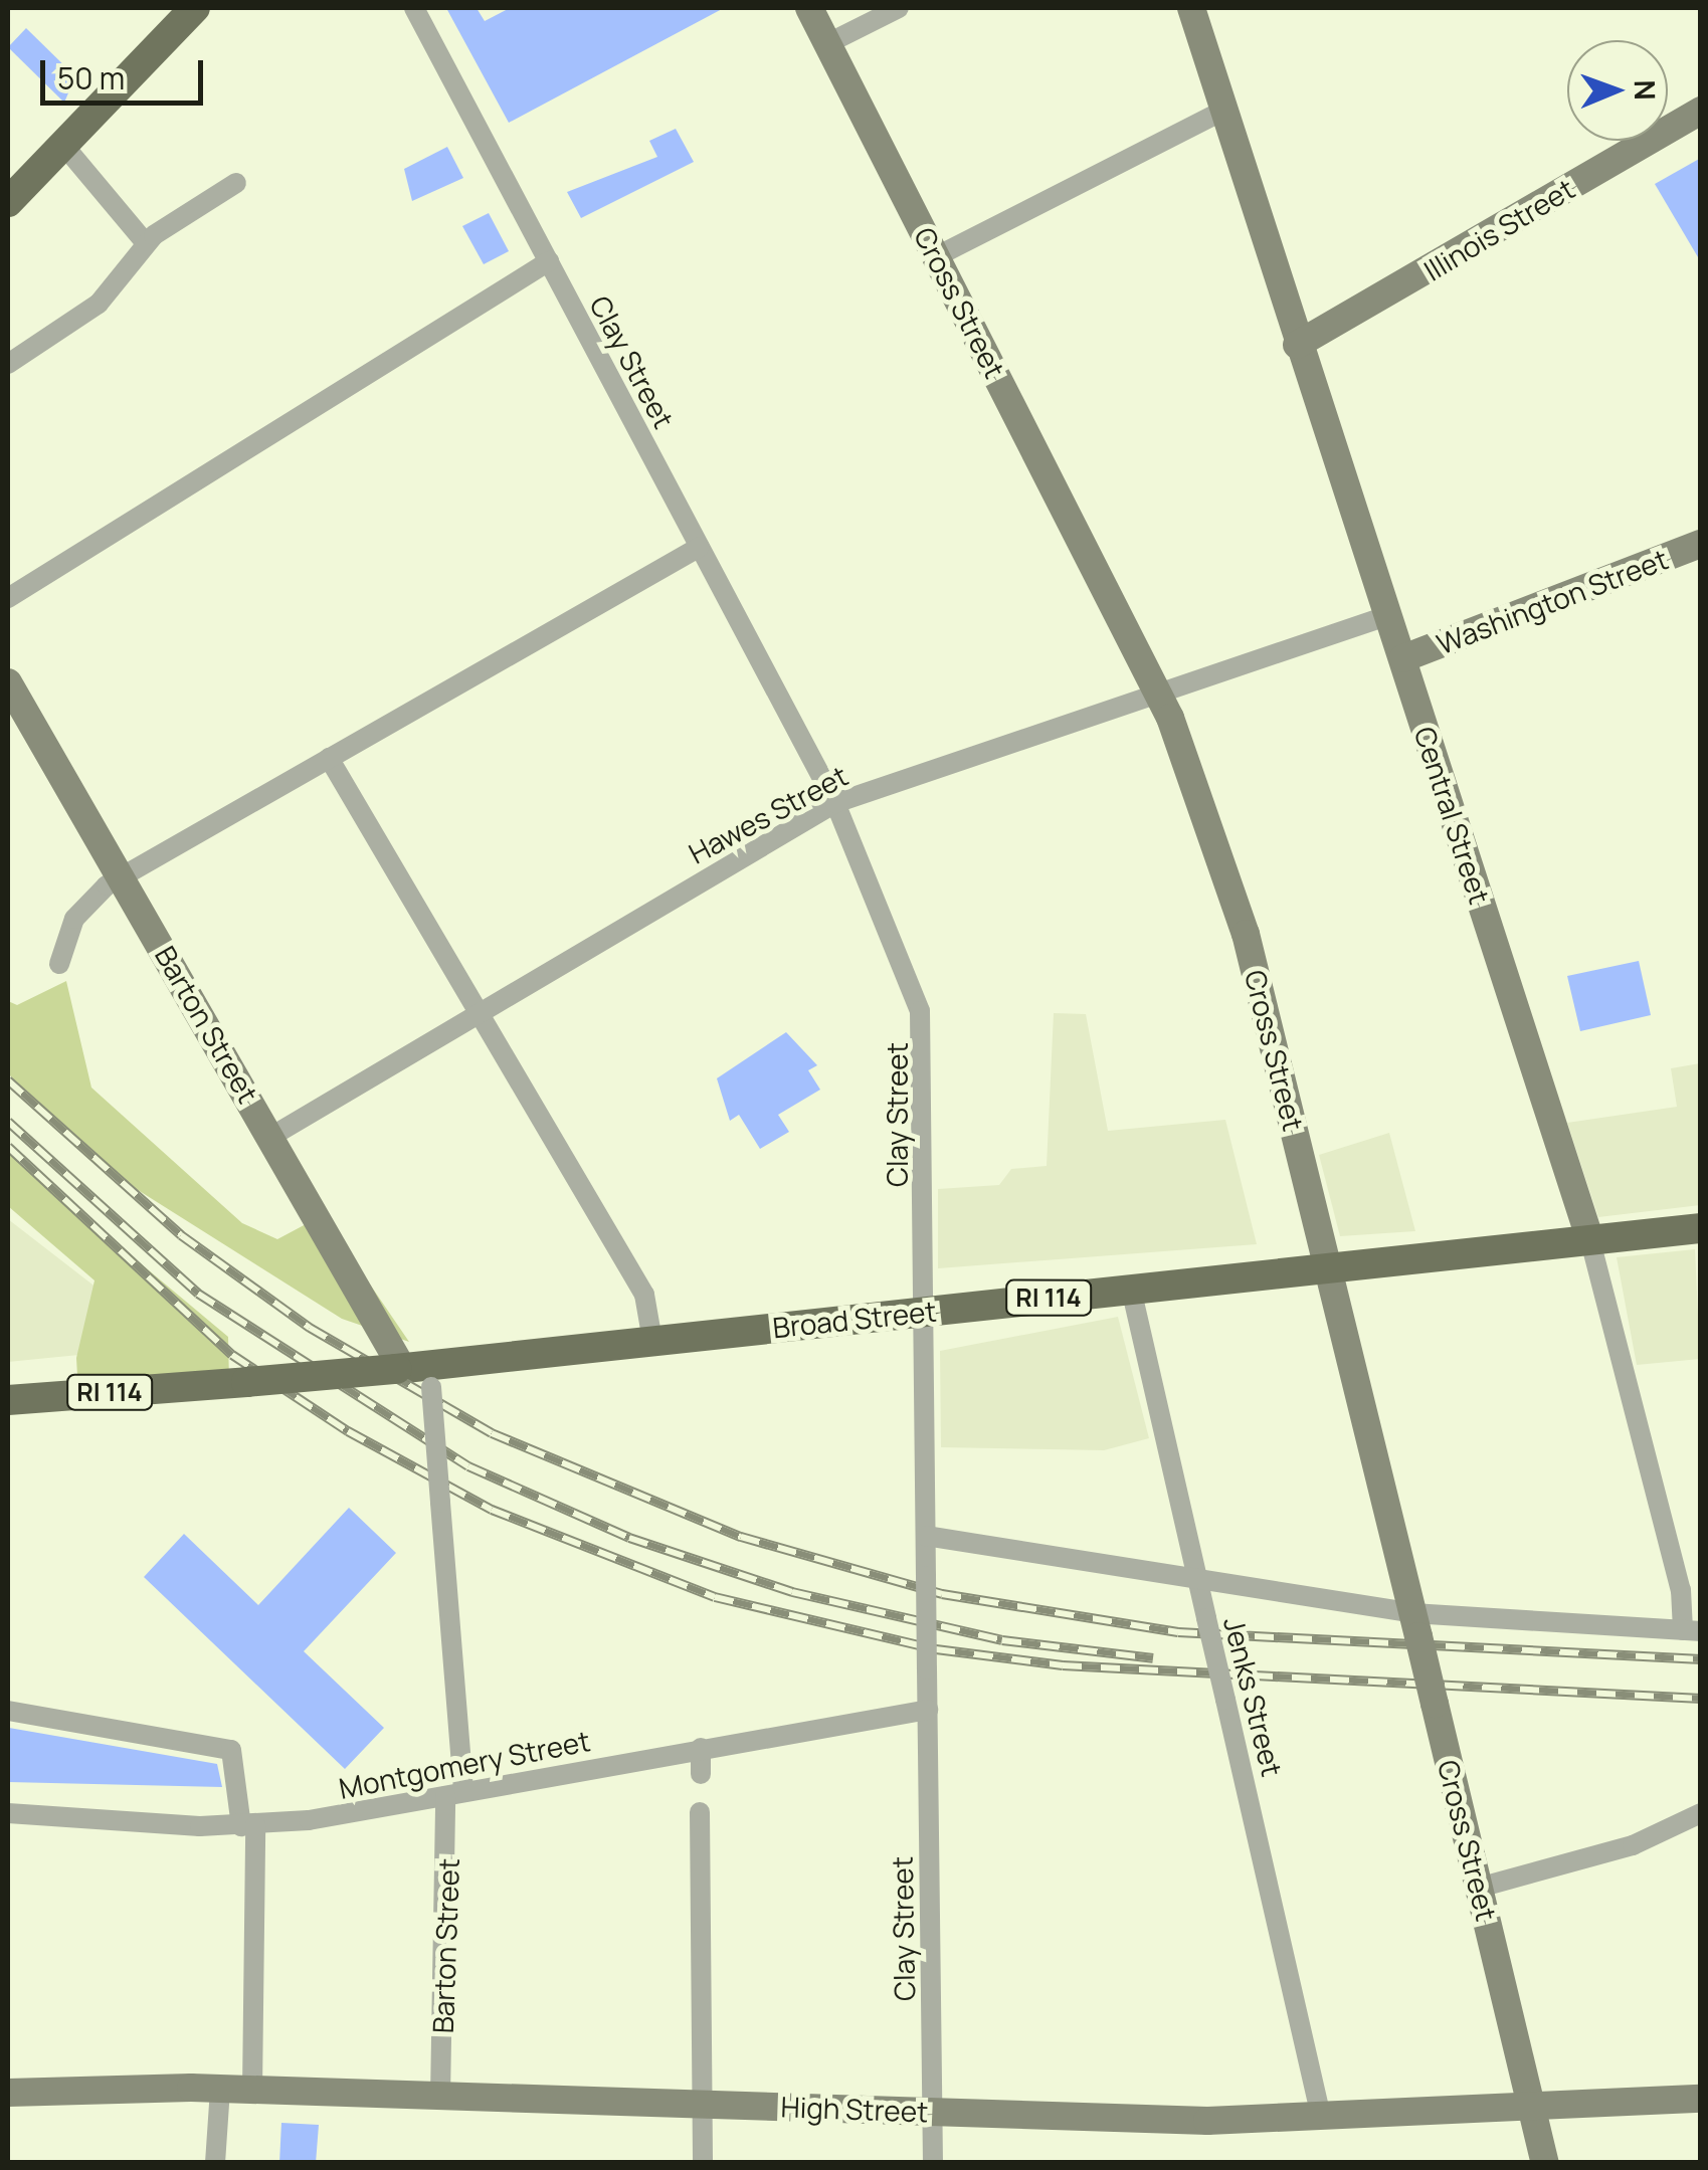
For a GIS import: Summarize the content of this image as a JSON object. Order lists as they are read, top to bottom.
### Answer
{
  "streets": {
    "main road": [
      "Illinois Street",
      "Cross Street",
      "Washington Street",
      "Central Street",
      "Barton Street",
      "RI 114",
      "Broad Street",
      "High Street"
    ],
    "street": [
      "Clay Street",
      "Hawes Street",
      "Jenks Street",
      "Montgomery Street"
    ]
  },
  "crossings": [
    ["Illinois Street", "Central Street"],
    ["Cross Street", "Hawes Street"],
    ["Cross Street", "Broad Street"],
    ["Cross Street", "High Street"],
    ["Clay Street", "Hawes Street"],
    ["Clay Street", "Broad Street"],
    ["Clay Street", "Montgomery Street"],
    ["Clay Street", "High Street"],
    ["Washington Street", "Central Street"],
    ["Hawes Street", "Central Street"],
    ["Hawes Street", "Barton Street"],
    ["Central Street", "Broad Street"],
    ["Barton Street", "Broad Street"],
    ["Barton Street", "Montgomery Street"],
    ["Barton Street", "High Street"],
    ["Broad Street", "Jenks Street"],
    ["Jenks Street", "High Street"]
  ],
  "scale_bar": "50 m",
  "north": "right"
}
